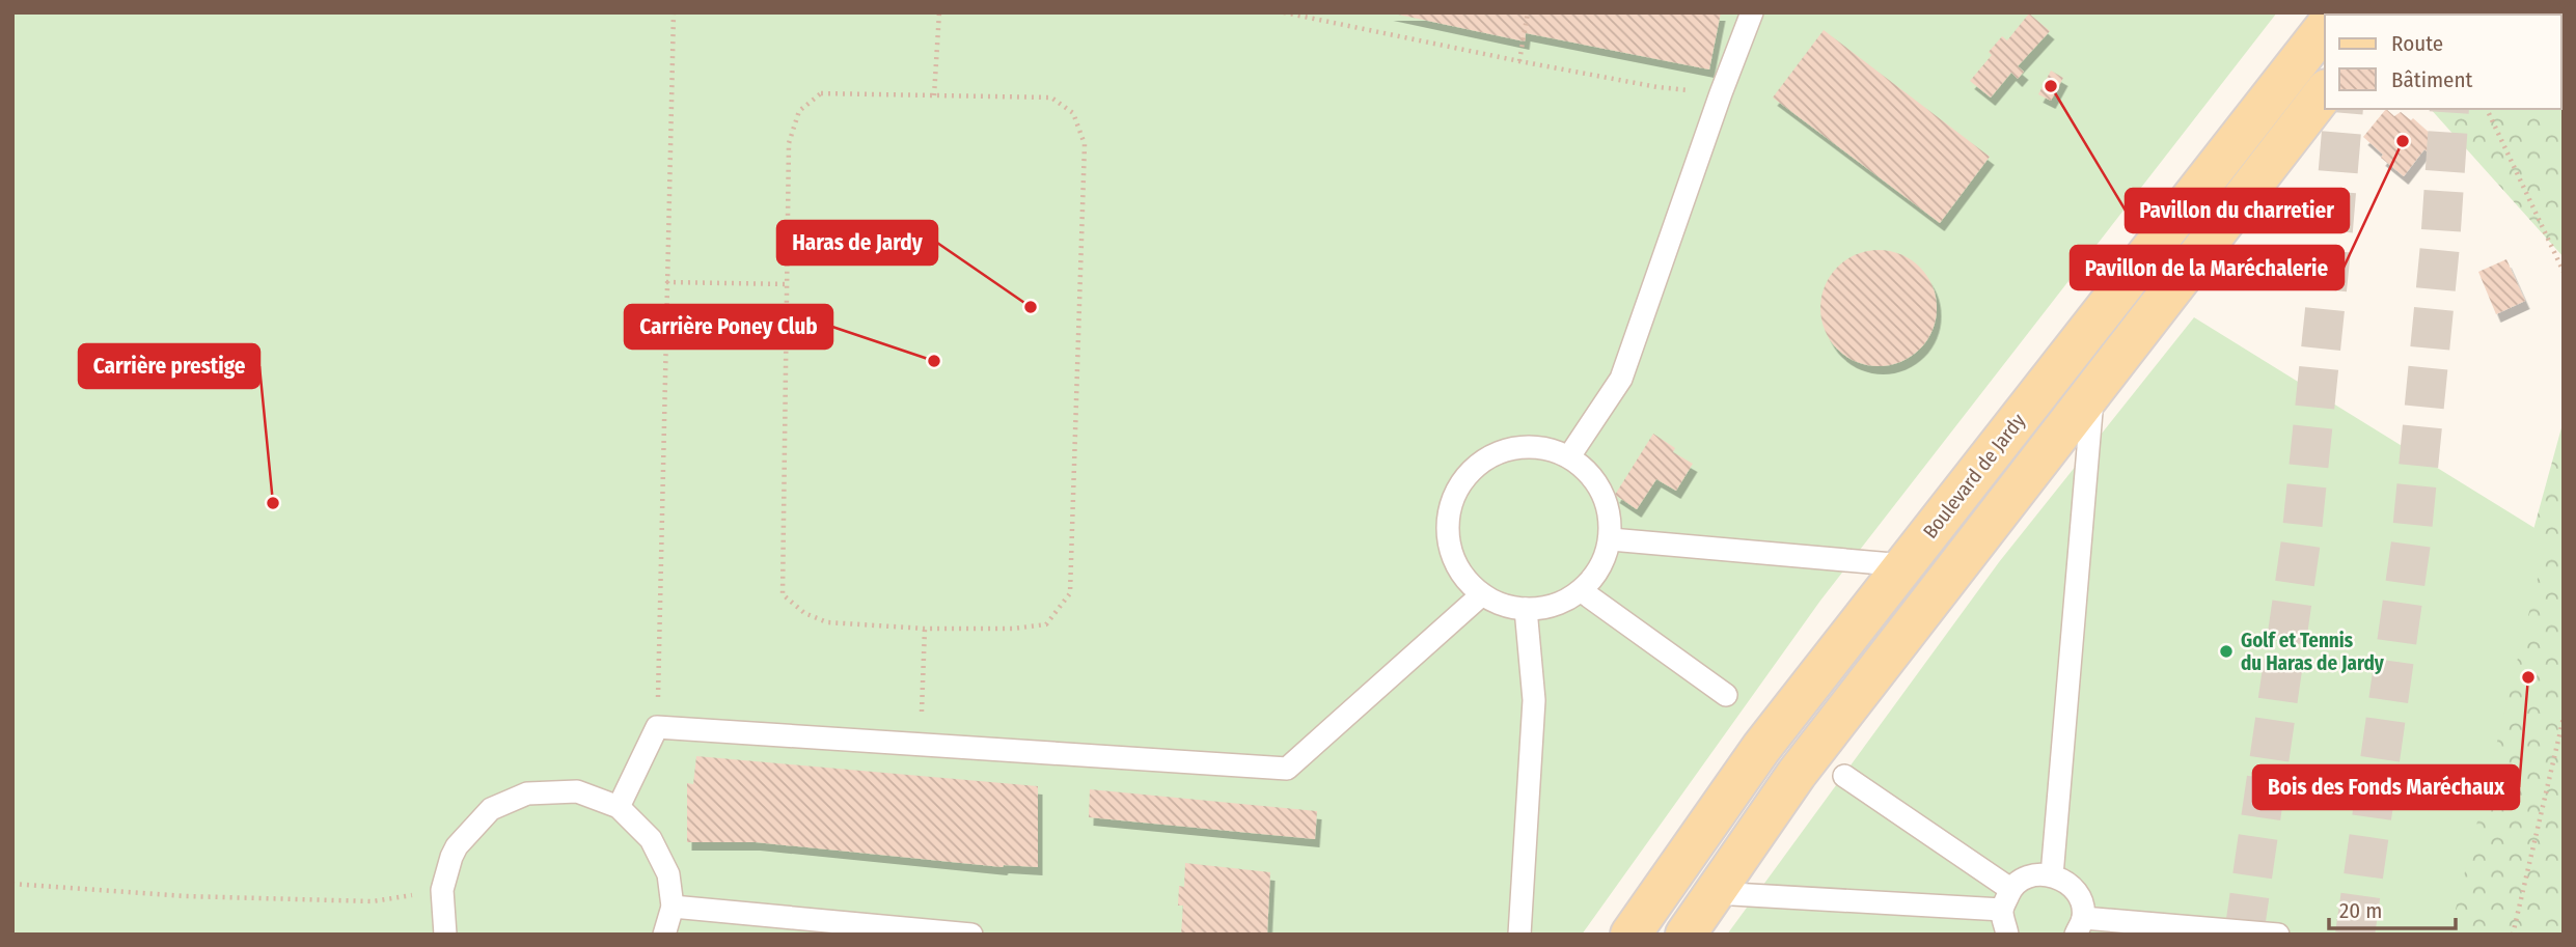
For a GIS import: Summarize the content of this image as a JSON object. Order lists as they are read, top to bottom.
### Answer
{
  "streets": {
    "main road": ["Boulevard de Jardy"]
  },
  "places": [
    "Pavillon du charretier",
    "Pavillon de la Maréchalerie",
    "Haras de Jardy",
    "Carrière Poney Club",
    "Carrière prestige",
    "Golf et Tennis du Haras de Jardy",
    "Bois des Fonds Maréchaux"
  ],
  "legend": ["Route", "Bâtiment"],
  "scale_bar": "20 m"
}
